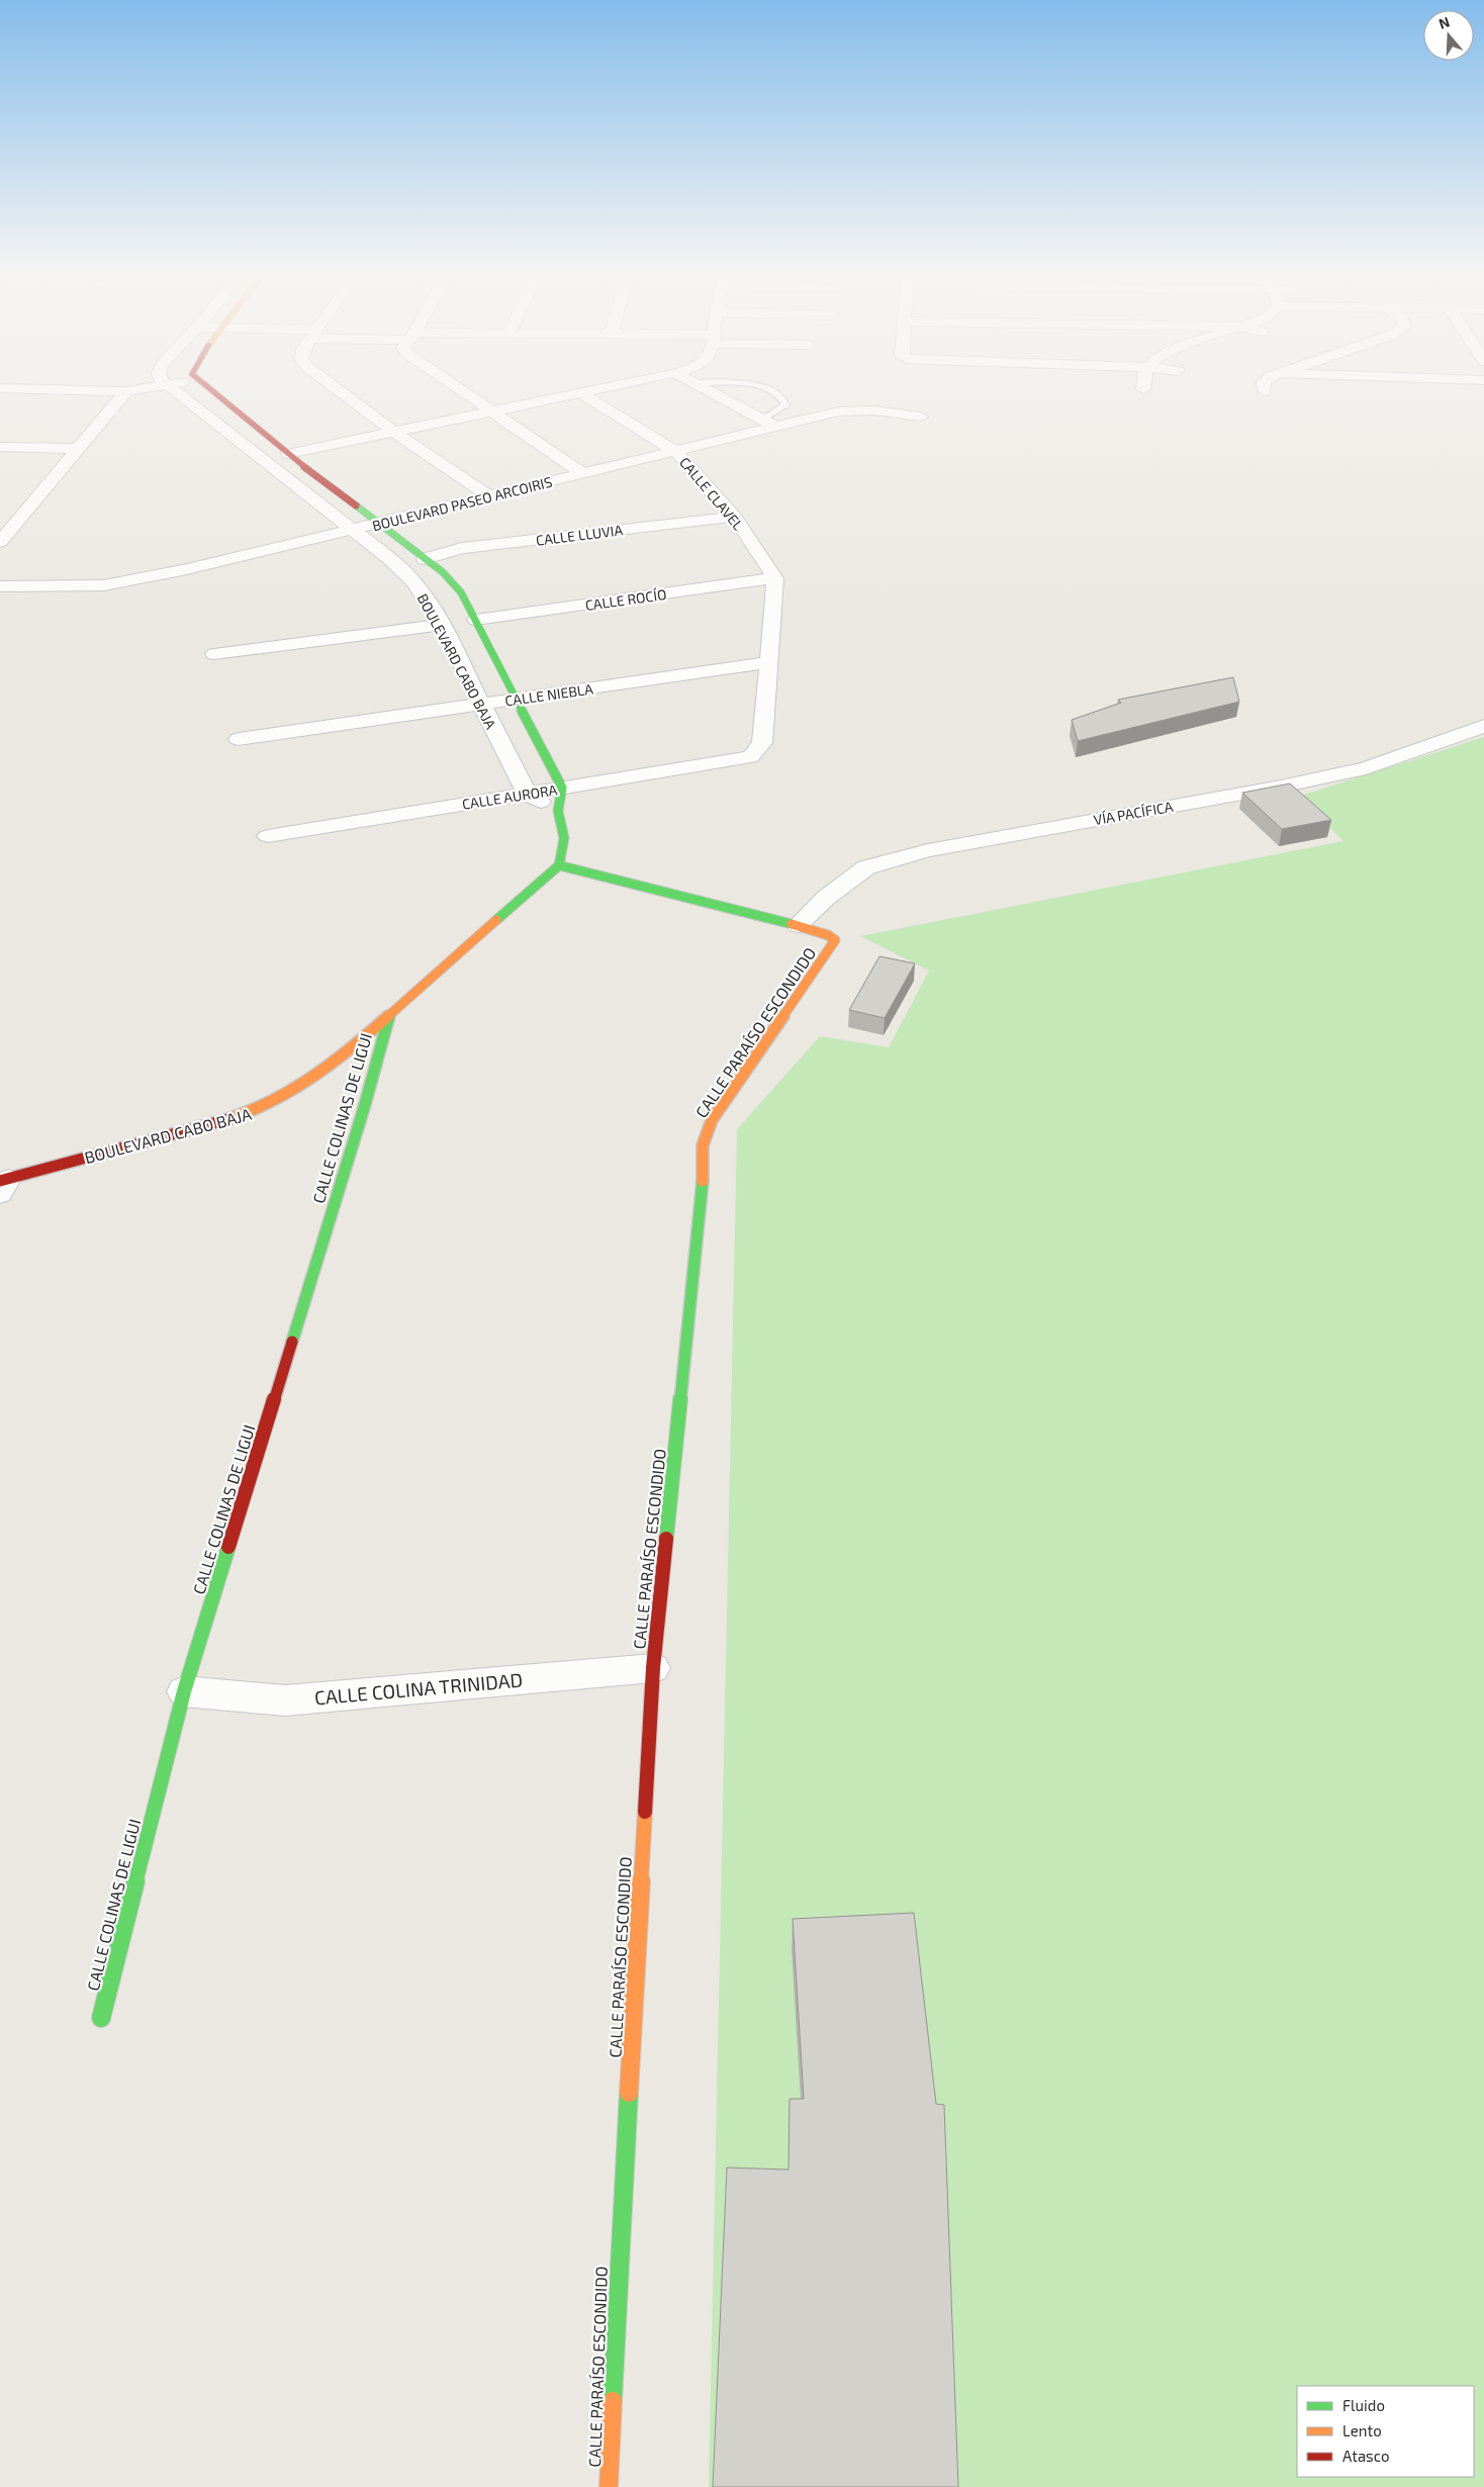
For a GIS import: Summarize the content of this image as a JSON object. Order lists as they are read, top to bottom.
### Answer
{
  "streets": {
    "street": [
      "CALLE CLAVEL",
      "BOULEVARD PASEO ARCOIRIS",
      "CALLE LLUVIA",
      "CALLE ROCÍO",
      "BOULEVARD CABO BAJA",
      "CALLE NIEBLA",
      "CALLE AURORA",
      "VÍA PACÍFICA",
      "CALLE PARAÍSO ESCONDIDO",
      "CALLE COLINAS DE LIGUI",
      "CALLE COLINA TRINIDAD"
    ]
  },
  "crossings": [
    ["CALLE CLAVEL", "BOULEVARD PASEO ARCOIRIS"],
    ["CALLE CLAVEL", "CALLE LLUVIA"],
    ["CALLE CLAVEL", "CALLE ROCÍO"],
    ["BOULEVARD PASEO ARCOIRIS", "BOULEVARD CABO BAJA"],
    ["CALLE LLUVIA", "BOULEVARD CABO BAJA"],
    ["CALLE ROCÍO", "BOULEVARD CABO BAJA"],
    ["BOULEVARD CABO BAJA", "CALLE NIEBLA"],
    ["BOULEVARD CABO BAJA", "CALLE AURORA"],
    ["BOULEVARD CABO BAJA", "CALLE PARAÍSO ESCONDIDO"],
    ["BOULEVARD CABO BAJA", "CALLE COLINAS DE LIGUI"],
    ["CALLE NIEBLA", "CALLE AURORA"],
    ["VÍA PACÍFICA", "CALLE PARAÍSO ESCONDIDO"],
    ["CALLE PARAÍSO ESCONDIDO", "CALLE COLINA TRINIDAD"],
    ["CALLE COLINAS DE LIGUI", "CALLE COLINA TRINIDAD"]
  ],
  "legend": ["Fluido", "Lento", "Atasco"],
  "north": "top"
}
